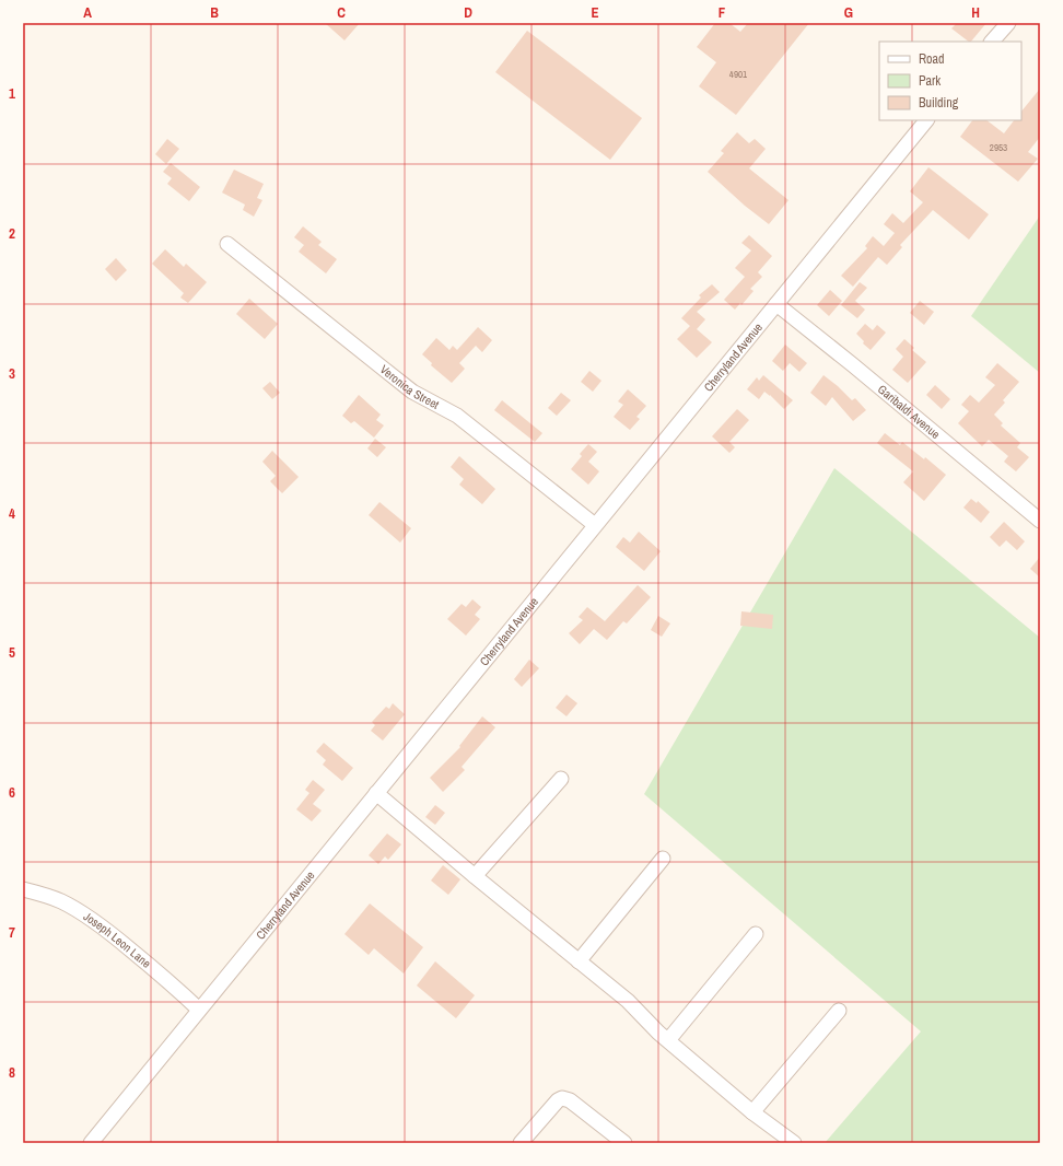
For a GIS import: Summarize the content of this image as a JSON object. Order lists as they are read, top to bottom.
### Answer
{
  "streets": {
    "street": [
      "Cherryland Avenue",
      "Veronica Street",
      "Garibaldi Avenue",
      "Joseph Leon Lane"
    ]
  },
  "crossings": [
    ["Cherryland Avenue", "Veronica Street"],
    ["Cherryland Avenue", "Garibaldi Avenue"],
    ["Cherryland Avenue", "Joseph Leon Lane"]
  ],
  "house_numbers": ["4901", "2953"],
  "legend": ["Road", "Park", "Building"],
  "grid": {
    "columns": [
      "A",
      "B",
      "C",
      "D",
      "E",
      "F",
      "G",
      "H"
    ],
    "rows": [
      "1",
      "2",
      "3",
      "4",
      "5",
      "6",
      "7",
      "8"
    ]
  }
}
